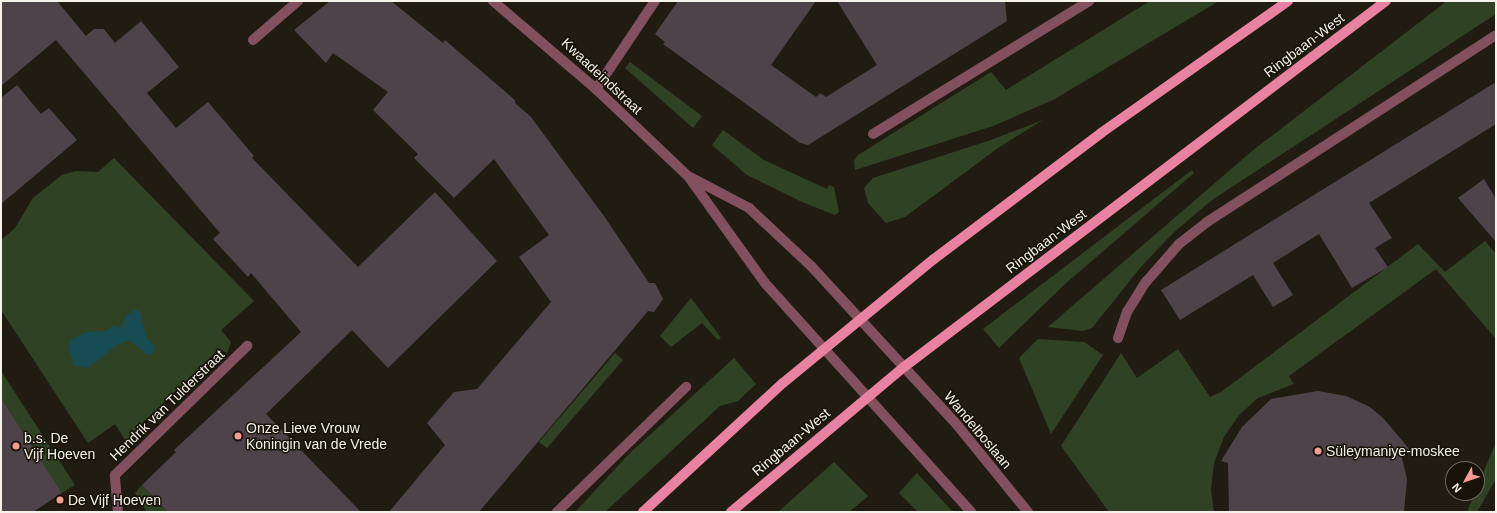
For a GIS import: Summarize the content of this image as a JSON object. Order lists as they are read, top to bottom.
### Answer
{
  "streets": {
    "main road": ["Ringbaan-West"],
    "street": ["Kwaadeindstraat", "Hendrik van Tulderstraat", "Wandelboslaan"]
  },
  "crossings": [
    ["Ringbaan-West", "Kwaadeindstraat"],
    ["Ringbaan-West", "Wandelboslaan"],
    ["Kwaadeindstraat", "Wandelboslaan"]
  ],
  "places": [
    "Onze Lieve Vrouw Koningin van de Vrede",
    "b.s. De Vijf Hoeven",
    "Süleymaniye-moskee",
    "De Vijf Hoeven"
  ],
  "north": "bottom left"
}
